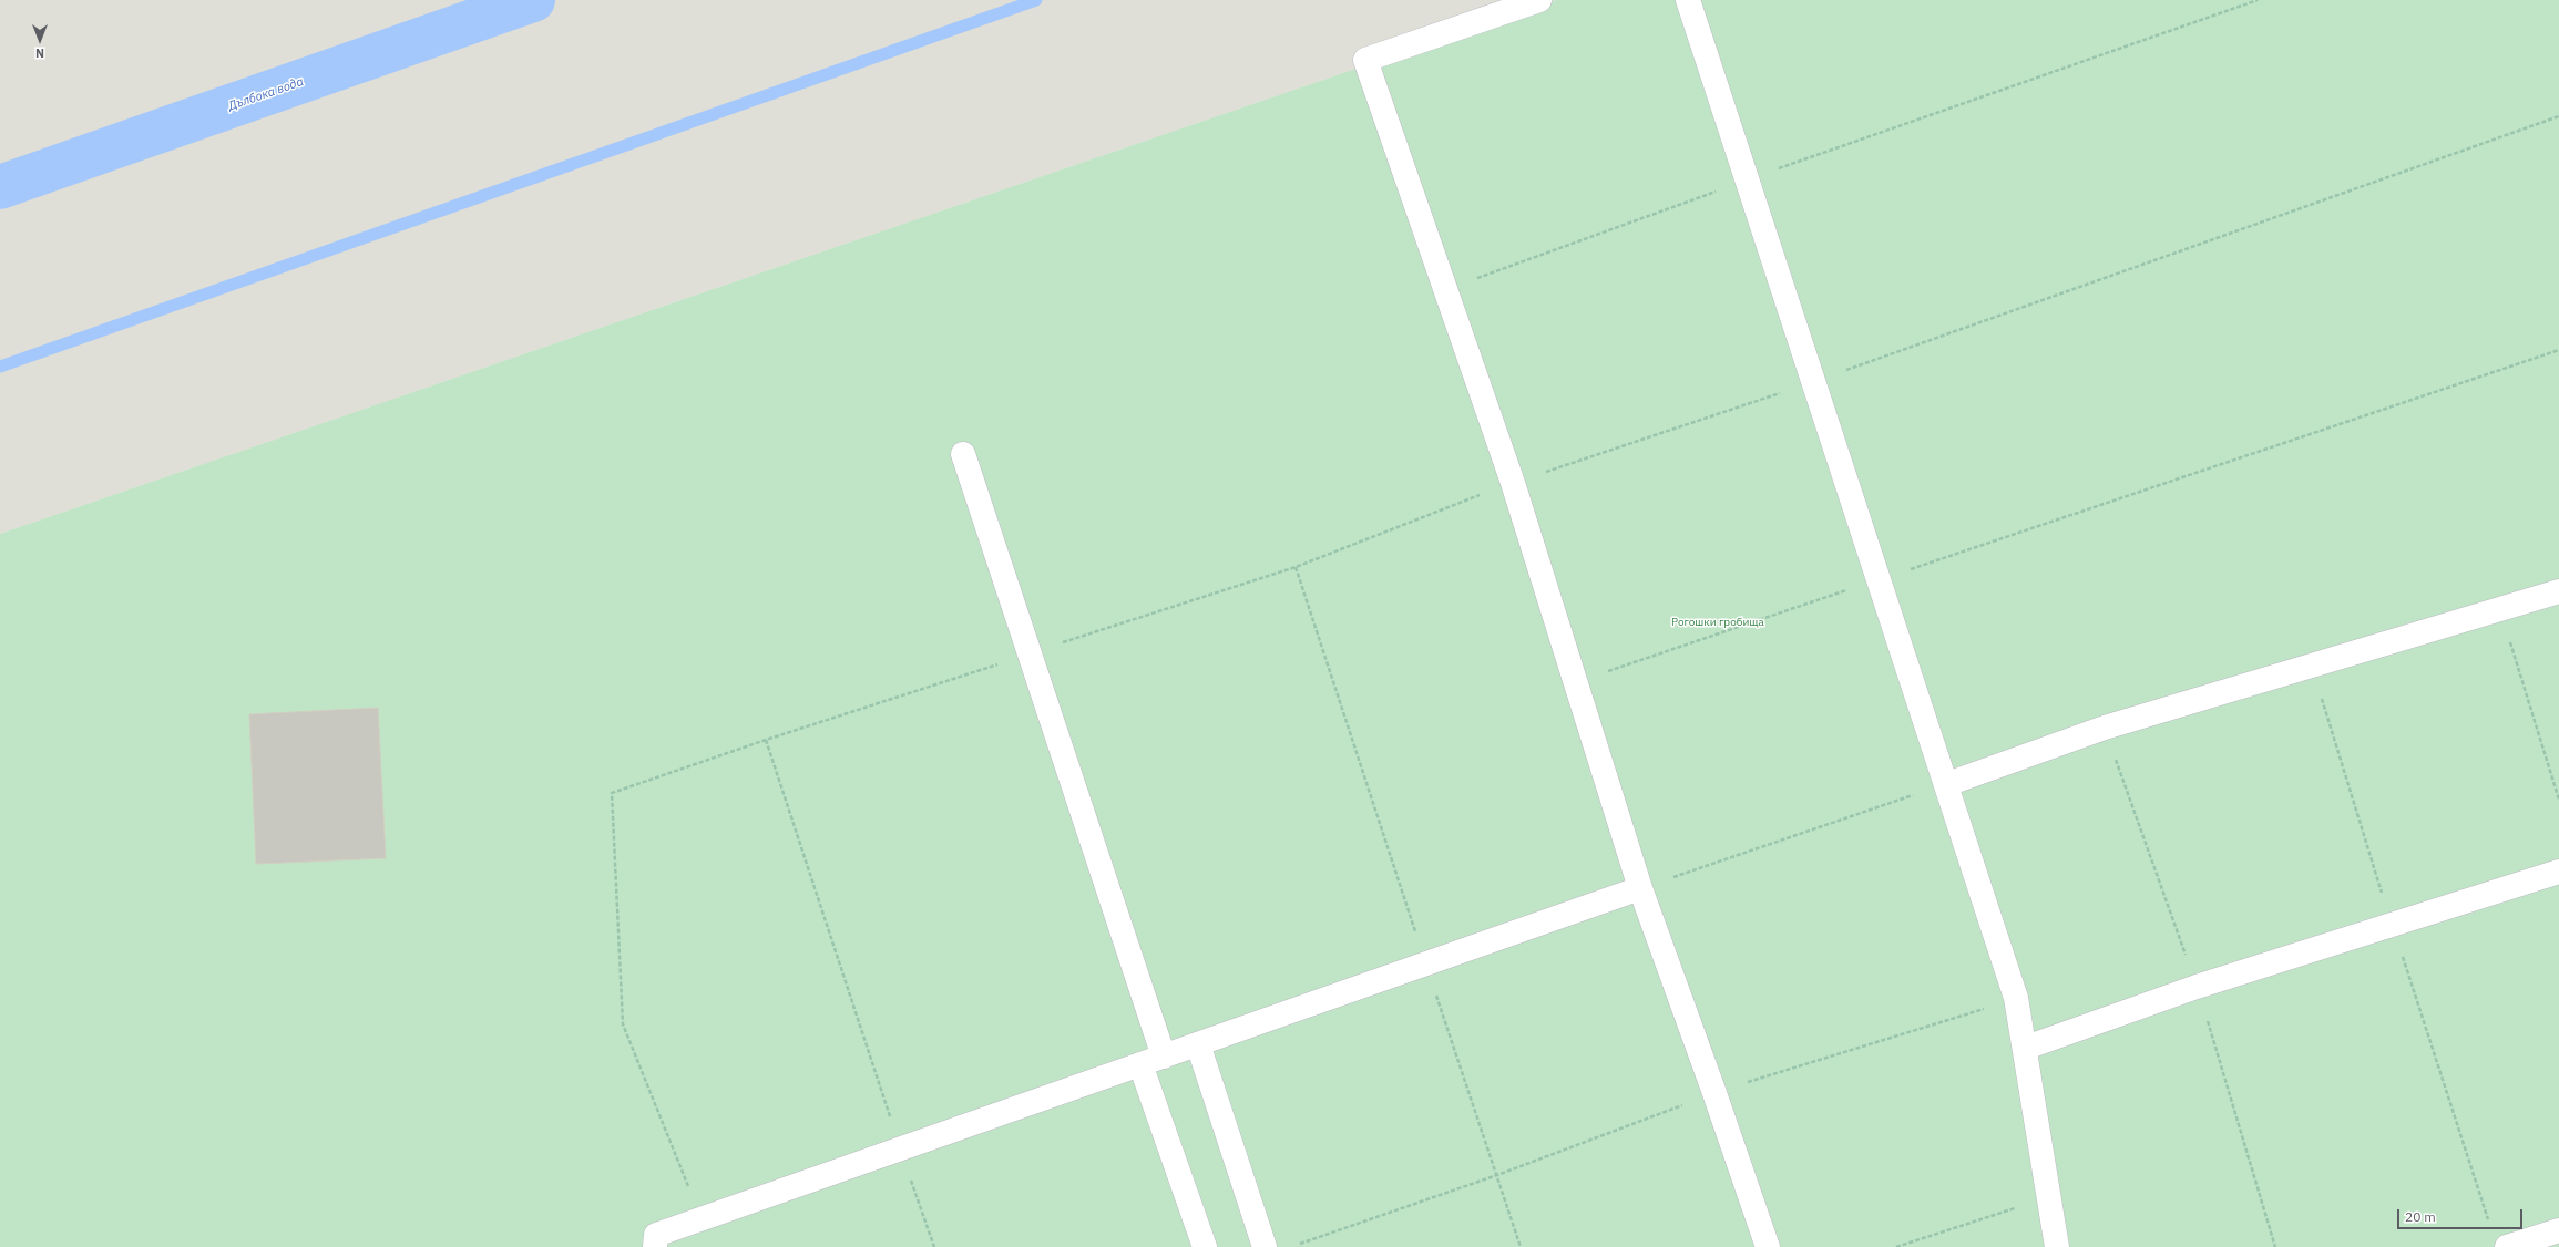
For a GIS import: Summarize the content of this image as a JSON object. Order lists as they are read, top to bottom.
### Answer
{
  "water": ["Дълбока вода"],
  "parks": ["Рогошки гробища"],
  "scale_bar": "20 m",
  "north": "bottom"
}
